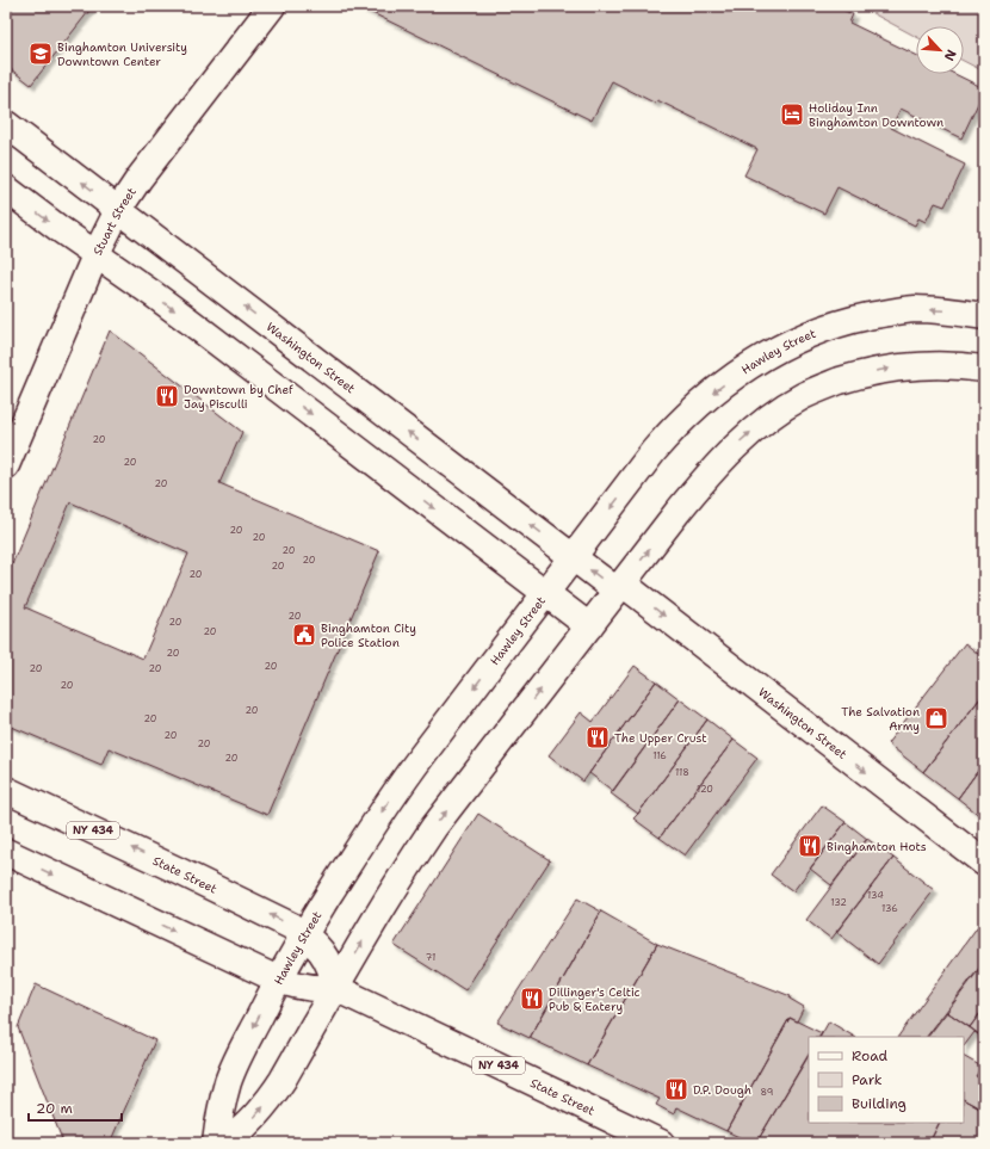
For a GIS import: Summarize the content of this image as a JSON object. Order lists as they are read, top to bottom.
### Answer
{
  "streets": {
    "street": [
      "Stuart Street",
      "Hawley Street",
      "Washington Street",
      "NY 434",
      "State Street"
    ]
  },
  "crossings": [
    ["Stuart Street", "Washington Street"],
    ["Hawley Street", "Washington Street"],
    ["Hawley Street", "State Street"]
  ],
  "places": {
    "school or university": ["Binghamton University Downtown Center"],
    "hotel": ["Holiday Inn Binghamton Downtown"],
    "restaurant": [
      "Downtown by Chef Jay Pisculli",
      "The Upper Crust",
      "Binghamton Hots",
      "Dillinger's Celtic Pub & Eatery",
      "D.P. Dough"
    ],
    "public building": ["Binghamton City Police Station"],
    "shop": ["The Salvation Army"]
  },
  "house_numbers": [
    "20",
    "20",
    "20",
    "20",
    "20",
    "20",
    "20",
    "20",
    "20",
    "20",
    "20",
    "20",
    "20",
    "20",
    "20",
    "20",
    "20",
    "20",
    "20",
    "20",
    "20",
    "116",
    "20",
    "118",
    "120",
    "134",
    "132",
    "136",
    "71",
    "89"
  ],
  "legend": ["Road", "Park", "Building"],
  "scale_bar": "20 m",
  "north": "bottom right"
}
